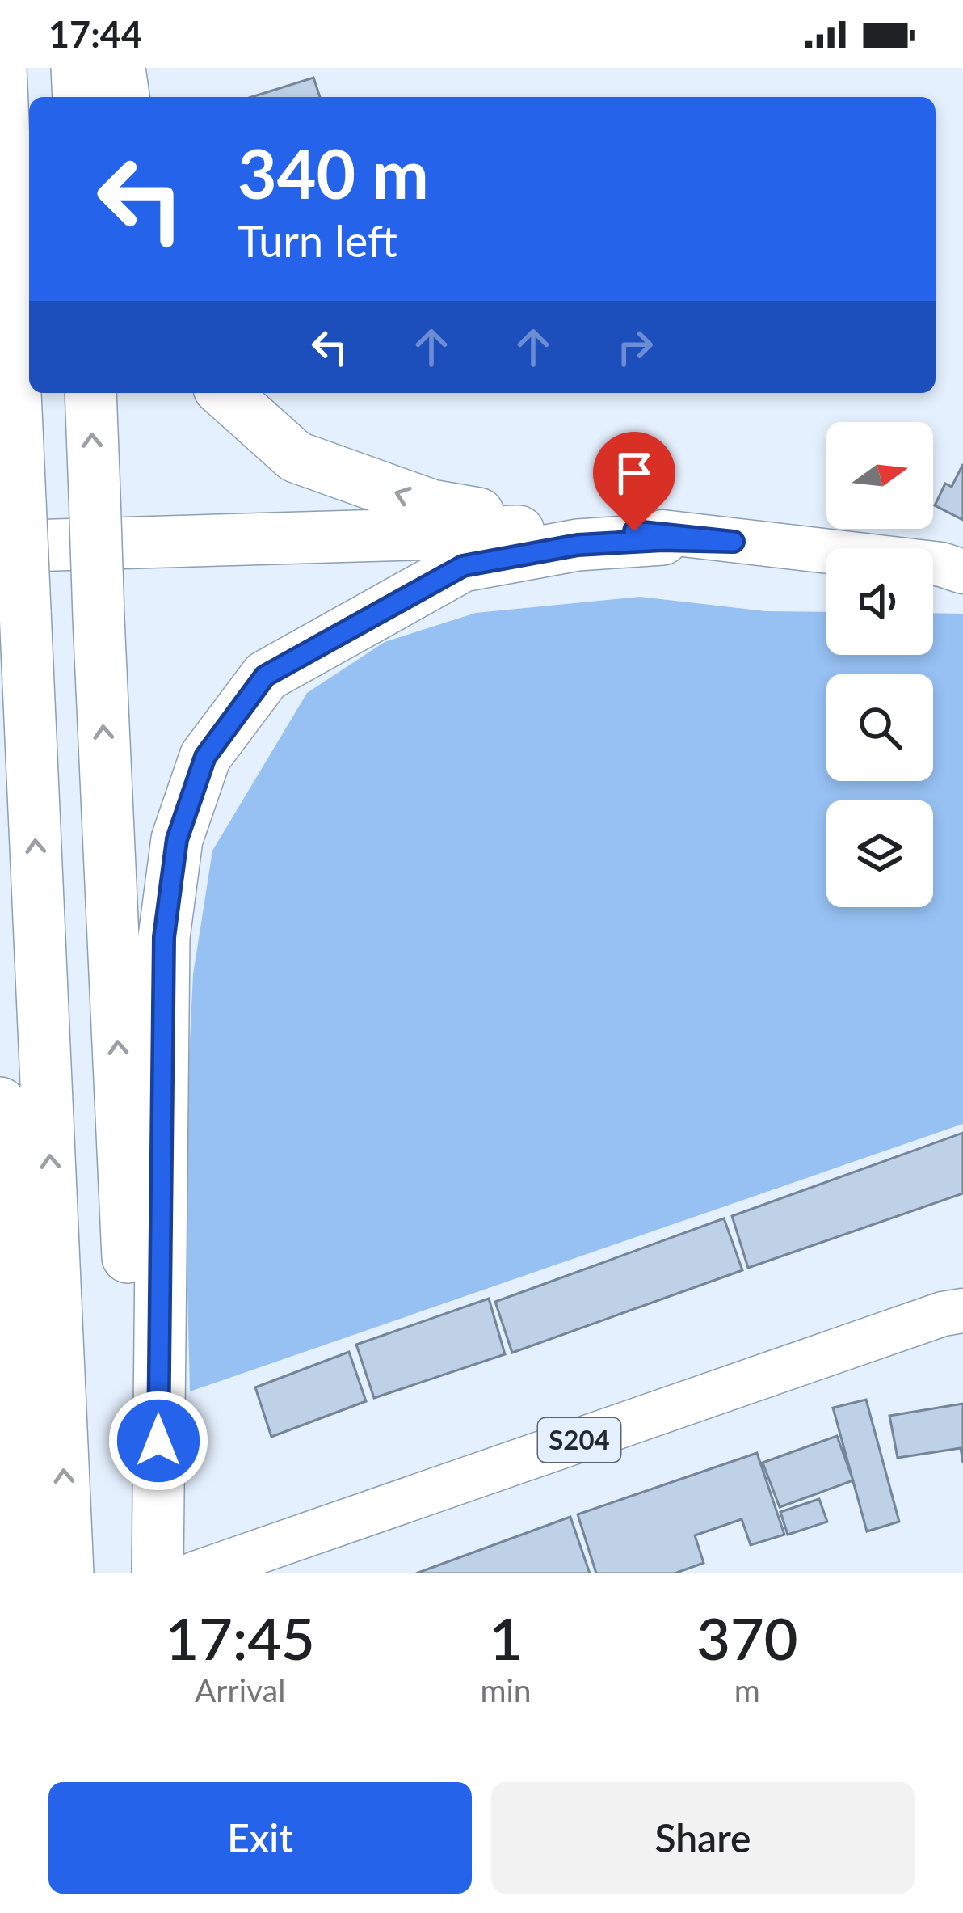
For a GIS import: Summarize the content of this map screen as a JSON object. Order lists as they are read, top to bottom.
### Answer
{
  "streets": {
    "main road": ["S204"]
  },
  "north": "right",
  "page": {
    "status": "17:44",
    "turn": ["340 m", "Turn left"],
    "eta": [
      "17:45",
      "Arrival",
      "1",
      "min",
      "370",
      "m"
    ],
    "buttons": ["Exit", "Share"]
  }
}
